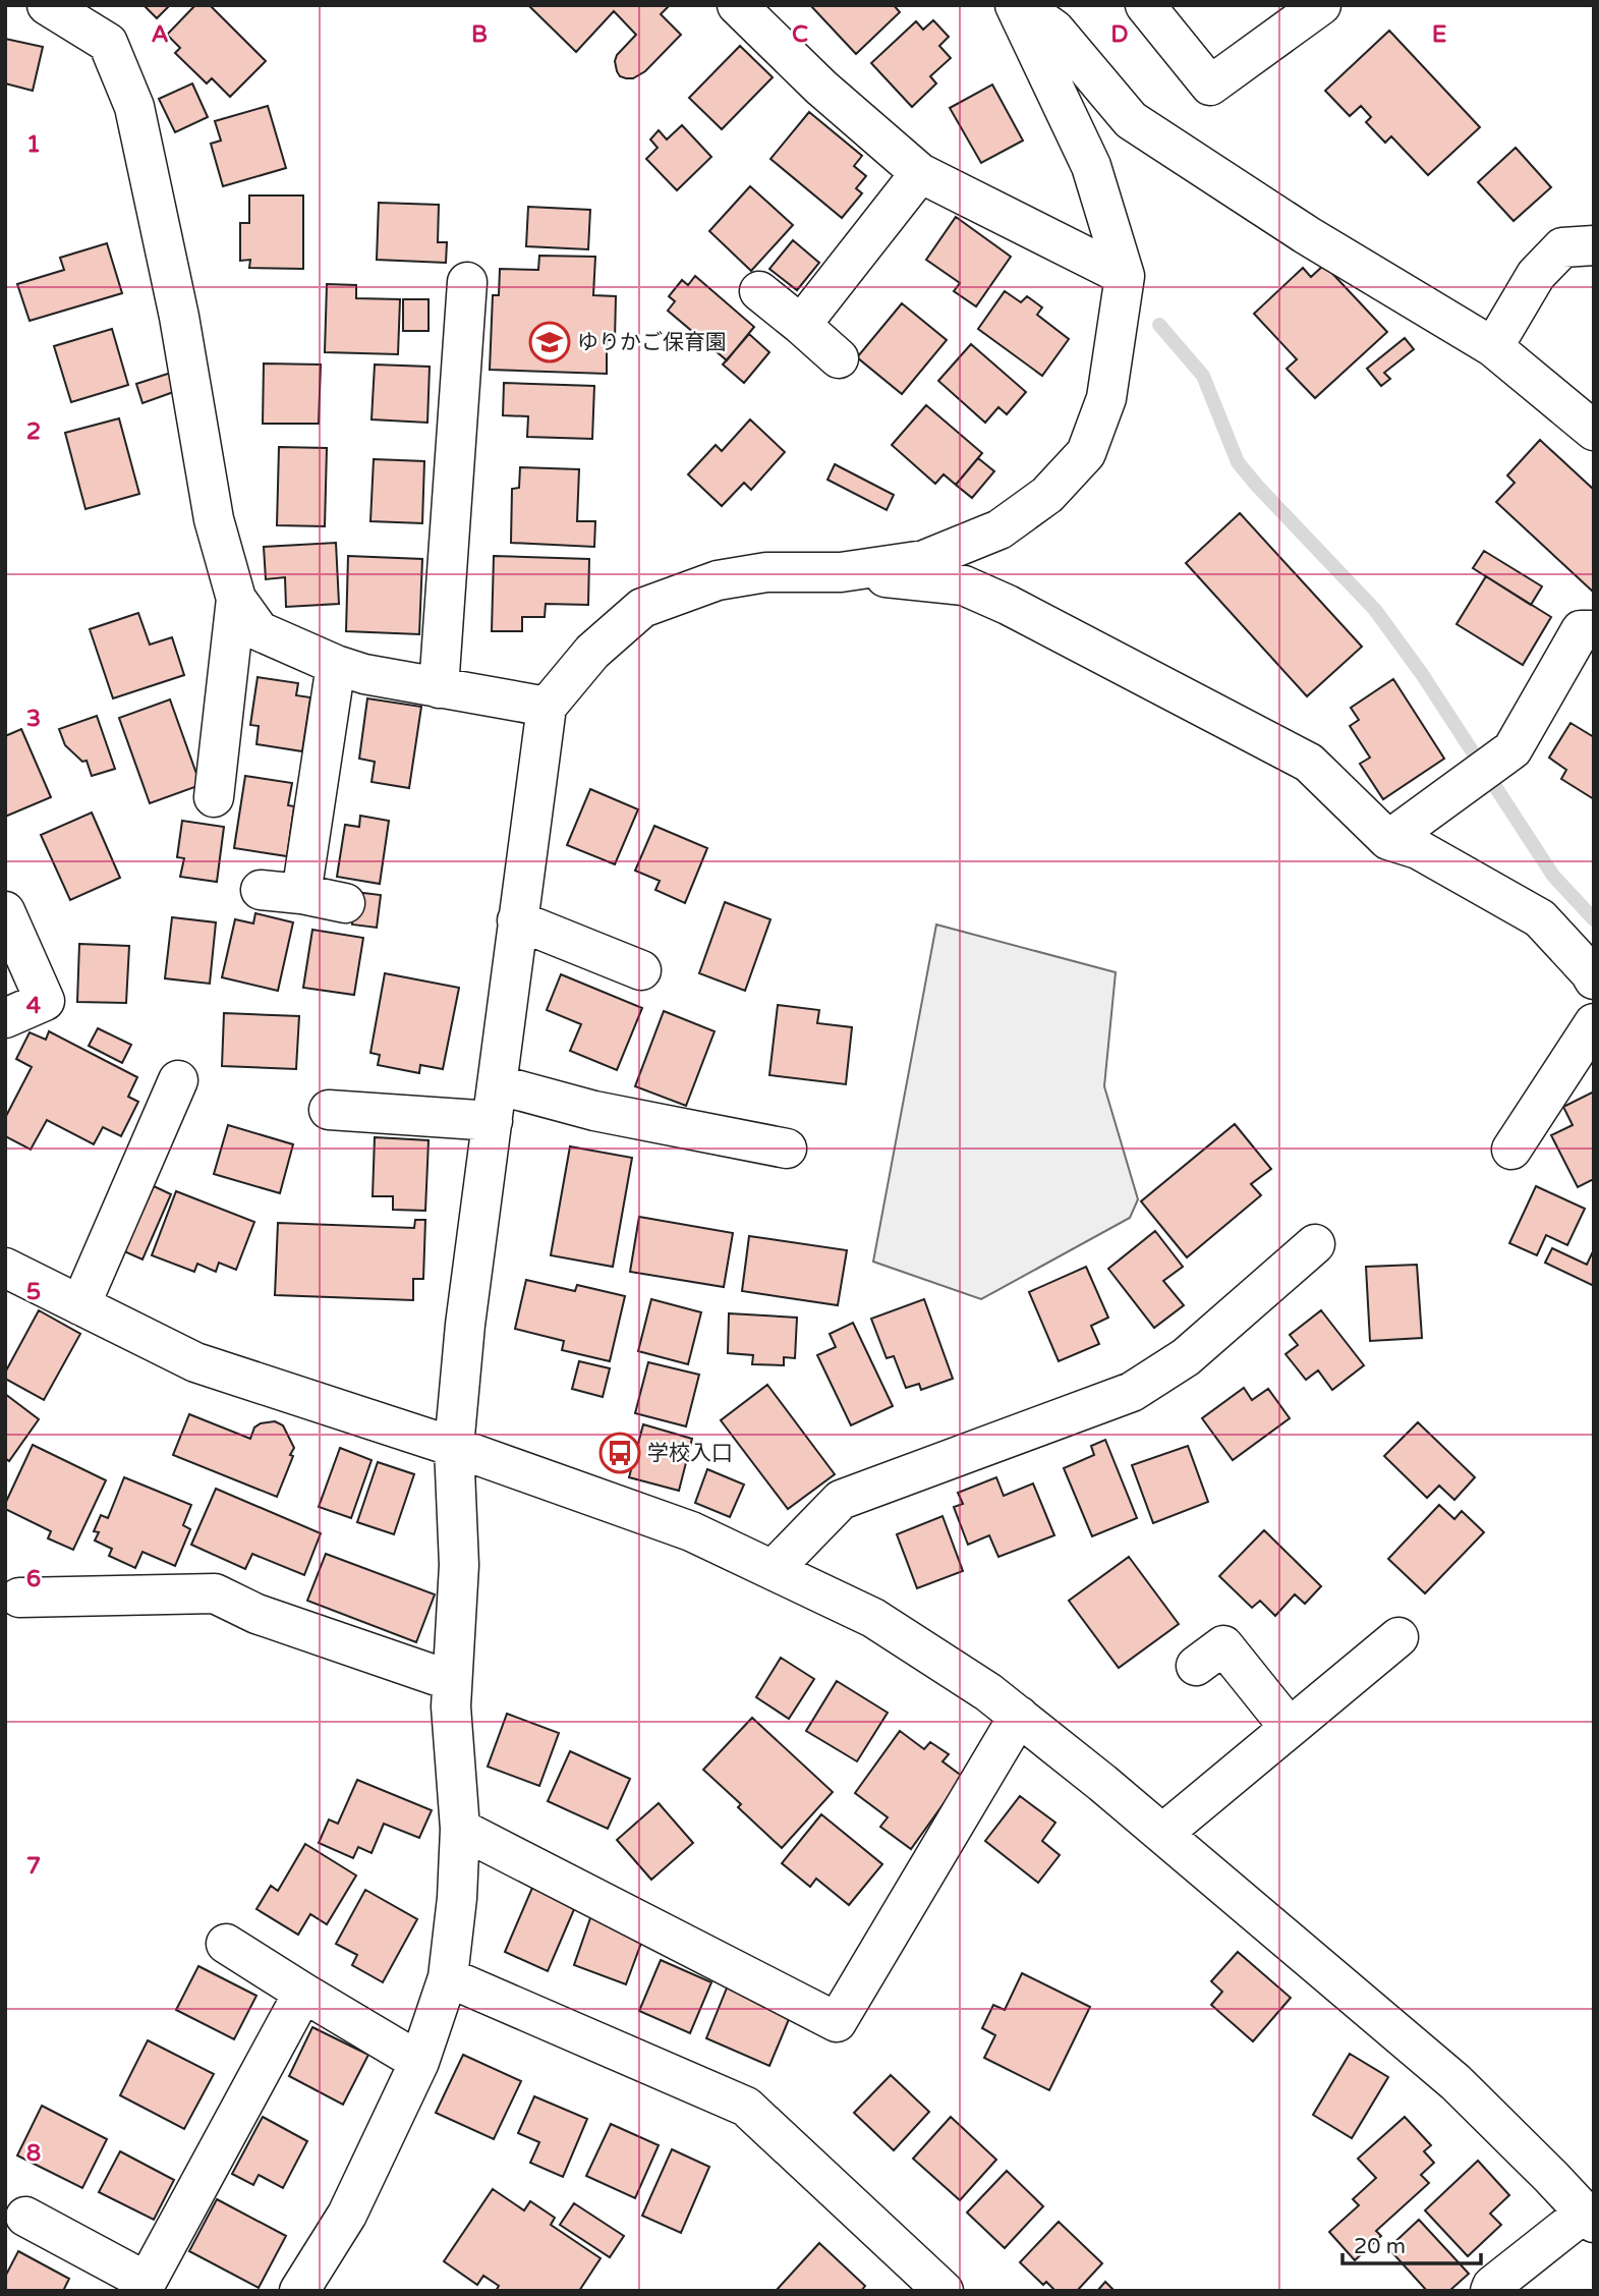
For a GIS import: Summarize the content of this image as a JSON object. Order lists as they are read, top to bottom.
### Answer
{
  "places": {
    "school or university": ["ゆりかご保育園"],
    "bus stop": ["学校入口"]
  },
  "scale_bar": "20 m",
  "grid": {
    "columns": [
      "A",
      "B",
      "C",
      "D",
      "E"
    ],
    "rows": [
      "1",
      "2",
      "3",
      "4",
      "5",
      "6",
      "7",
      "8"
    ]
  }
}
